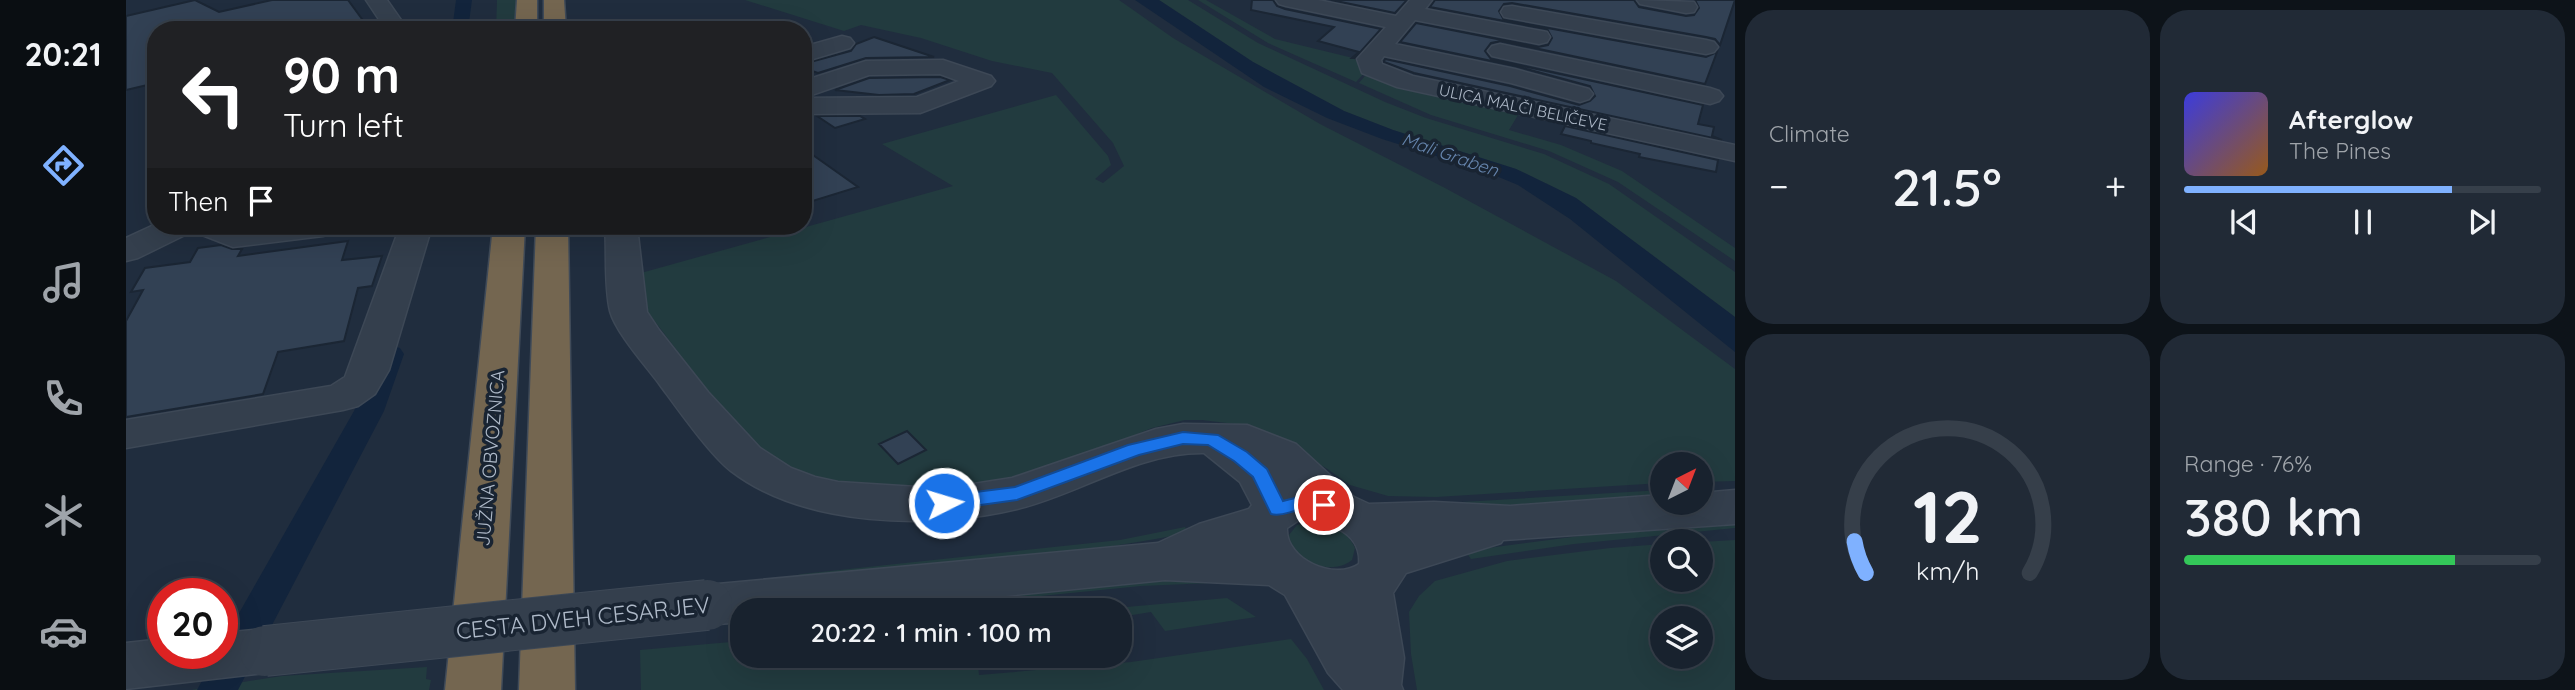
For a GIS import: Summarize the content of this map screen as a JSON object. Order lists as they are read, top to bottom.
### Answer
{
  "streets": {
    "highway": ["JUŽNA OBVOZNICA"],
    "street": ["ULICA MALČI BELIČEVE", "CESTA DVEH CESARJEV"]
  },
  "water": ["Mali Graben"],
  "north": "top right",
  "page": {
    "tabs": "20:21",
    "tile": [
      "Climate",
      ["Range · 76%", "380 km"]
    ],
    "turn": ["90 m", "Turn left"],
    "song": ["Afterglow", "The Pines"],
    "heat": ["−", "21.5°", "+"],
    "then": "Then",
    "limit": "20",
    "trip": "20:22 · 1 min · 100 m",
    "gauge": ["12", "km/h"]
  }
}
